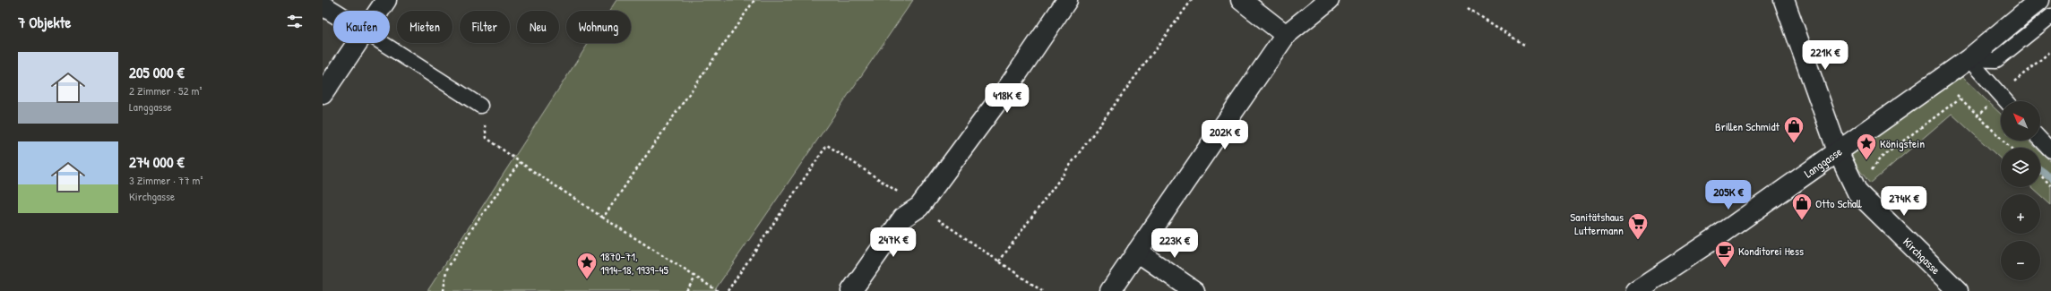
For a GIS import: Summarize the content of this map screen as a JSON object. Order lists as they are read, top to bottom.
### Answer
{
  "streets": {
    "street": ["Langgasse", "Kirchgasse"]
  },
  "crossings": [
    ["Langgasse", "Kirchgasse"]
  ],
  "places": {
    "shop": ["Brillen Schmidt", "Otto Schall"],
    "place": ["Königstein", "1870-71, 1914-18, 1939-45"],
    "supermarket": ["Sanitätshaus Luttermann"],
    "cafe": ["Konditorei Hess"]
  },
  "north": "top left",
  "page": {
    "heading": "7 Objekte",
    "chip": [
      "Kaufen",
      "Mieten",
      "Filter",
      "Neu",
      "Wohnung"
    ],
    "price": [
      "221K €",
      "418K €",
      "202K €",
      "205K €",
      "274K €",
      "247K €",
      "223K €"
    ],
    "list": [
      {
        "name": "205 000 €",
        "note": "2 Zimmer · 52 m² · Langgasse"
      },
      {
        "name": "274 000 €",
        "note": "3 Zimmer · 77 m² · Kirchgasse"
      }
    ],
    "map_buttons": ["+", "−"]
  }
}
